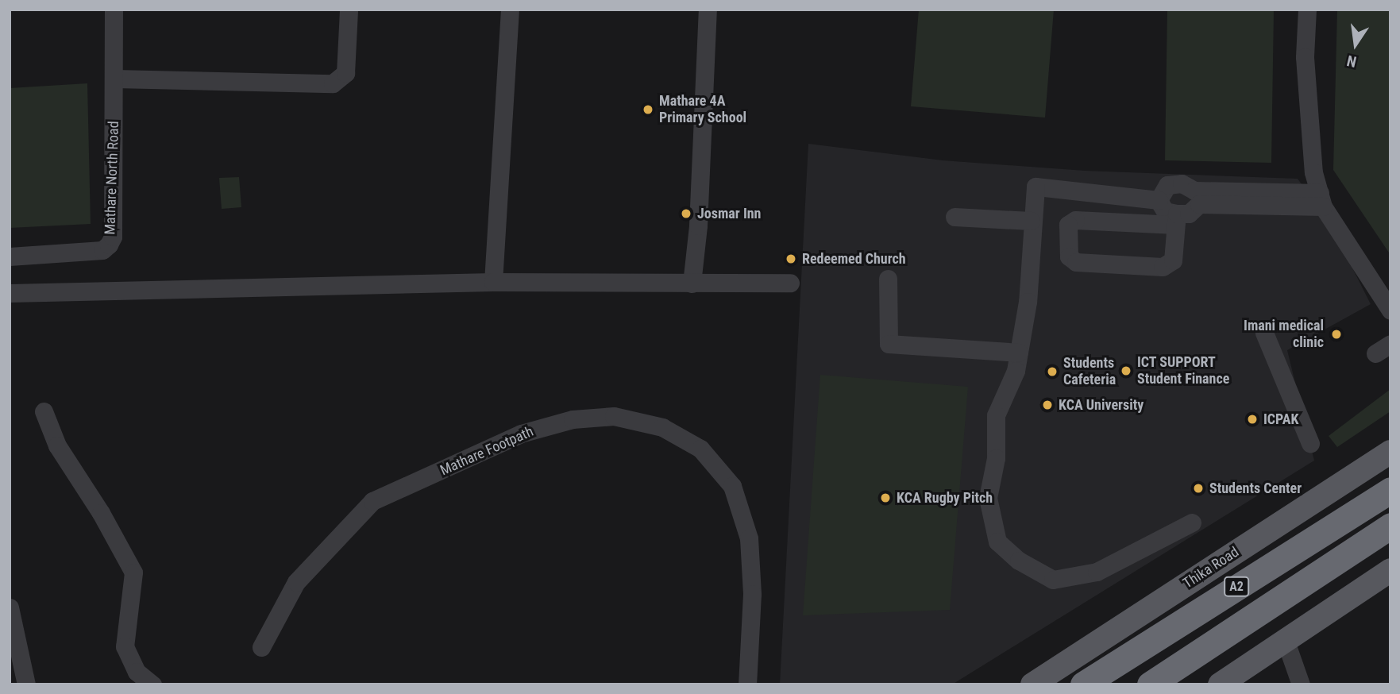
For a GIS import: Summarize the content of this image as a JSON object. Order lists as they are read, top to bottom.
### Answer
{
  "streets": {
    "highway": ["A2"],
    "main road": ["Thika Road"],
    "street": ["Mathare North Road", "Mathare Footpath"]
  },
  "places": [
    "Mathare 4A Primary School",
    "Josmar Inn",
    "Redeemed Church",
    "Imani medical clinic",
    "ICT SUPPORT Student Finance",
    "Students Cafeteria",
    "KCA University",
    "ICPAK",
    "Students Center",
    "KCA Rugby Pitch"
  ],
  "north": "bottom"
}
